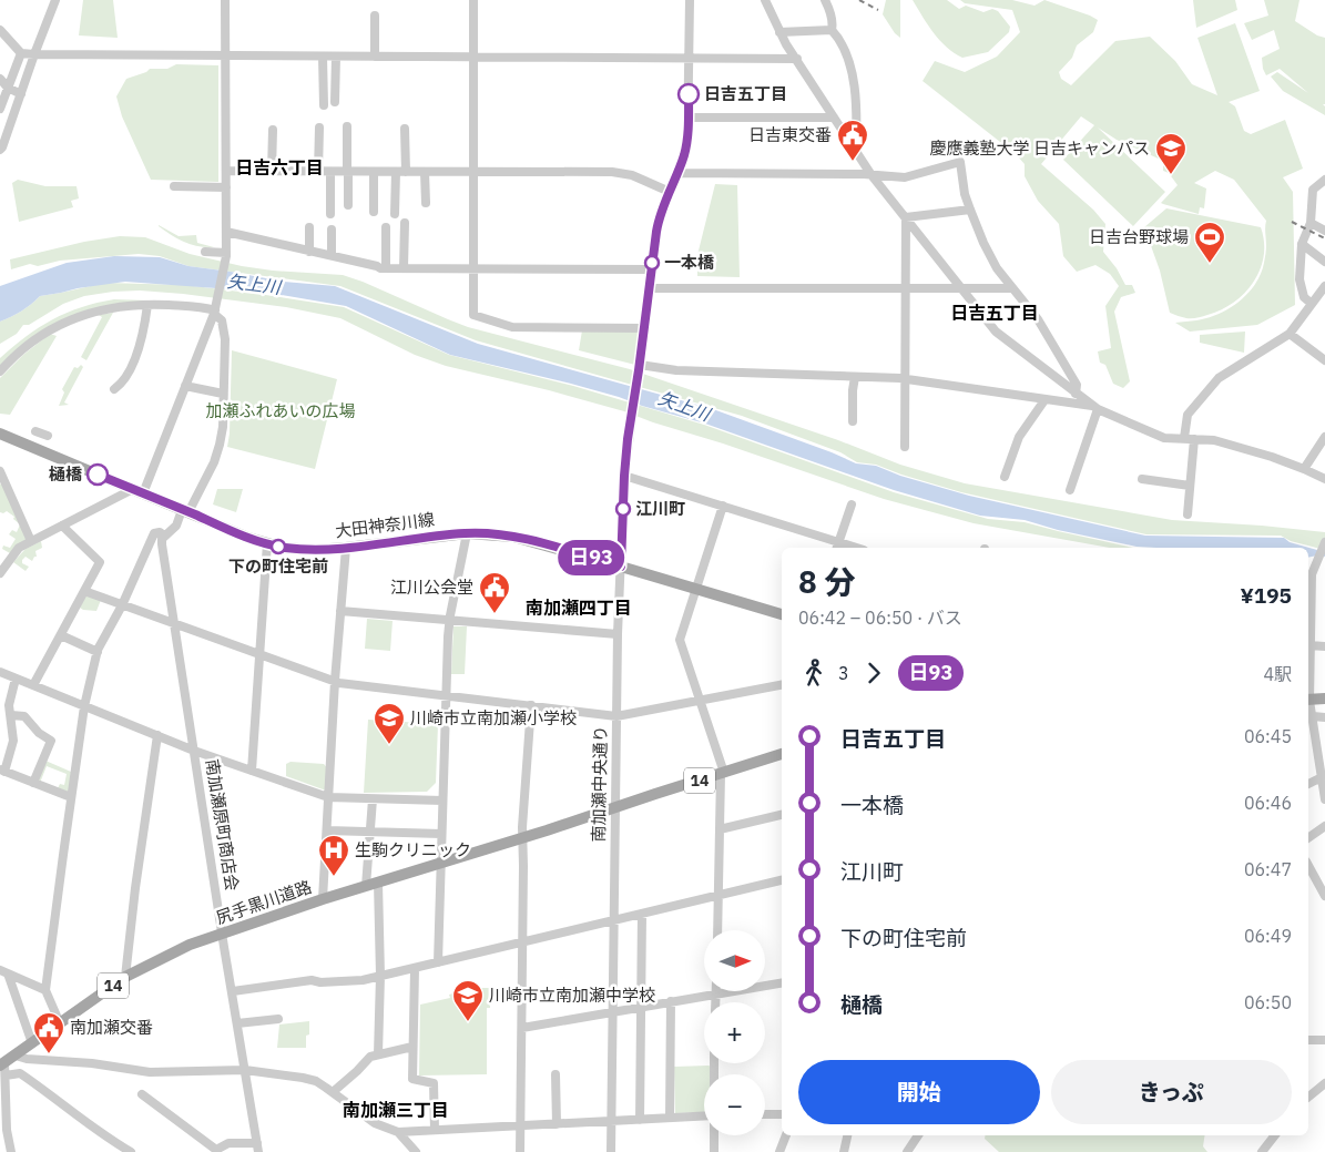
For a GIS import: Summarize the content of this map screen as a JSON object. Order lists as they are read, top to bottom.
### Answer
{
  "streets": {
    "main road": ["大田神奈川線", "14", "尻手黒川道路"],
    "street": ["南加瀬中央通り", "南加瀬原町商店会"]
  },
  "crossings": [
    ["大田神奈川線", "南加瀬中央通り"],
    ["南加瀬中央通り", "尻手黒川道路"],
    ["南加瀬原町商店会", "尻手黒川道路"]
  ],
  "districts": [
    "日吉六丁目",
    "日吉五丁目",
    "南加瀬四丁目",
    "南加瀬三丁目"
  ],
  "water": ["矢上川"],
  "parks": ["加瀬ふれあいの広場"],
  "places": {
    "other": [
      "日吉五丁目",
      "一本橋",
      "樋橋",
      "江川町",
      "下の町住宅前"
    ],
    "public building": ["日吉東交番", "江川公会堂", "南加瀬交番"],
    "school or university": ["慶應義塾大学 日吉キャンパス", "川崎市立南加瀬小学校", "川崎市立南加瀬中学校"],
    "sports": ["日吉台野球場"],
    "hospital": ["生駒クリニック"]
  },
  "lines": ["bus line 日93"],
  "north": "right",
  "page": {
    "on_map": "日93",
    "heading": ["8 分", "06:42 – 06:50 · バス", "¥195"],
    "legs": ["3", "日93", "4駅"],
    "list": [
      {
        "name": "日吉五丁目",
        "value": "06:45"
      },
      {
        "name": "一本橋",
        "value": "06:46"
      },
      {
        "name": "江川町",
        "value": "06:47"
      },
      {
        "name": "下の町住宅前",
        "value": "06:49"
      },
      {
        "name": "樋橋",
        "value": "06:50"
      }
    ],
    "map_buttons": ["+", "−"],
    "buttons": ["開始", "きっぷ"]
  }
}
